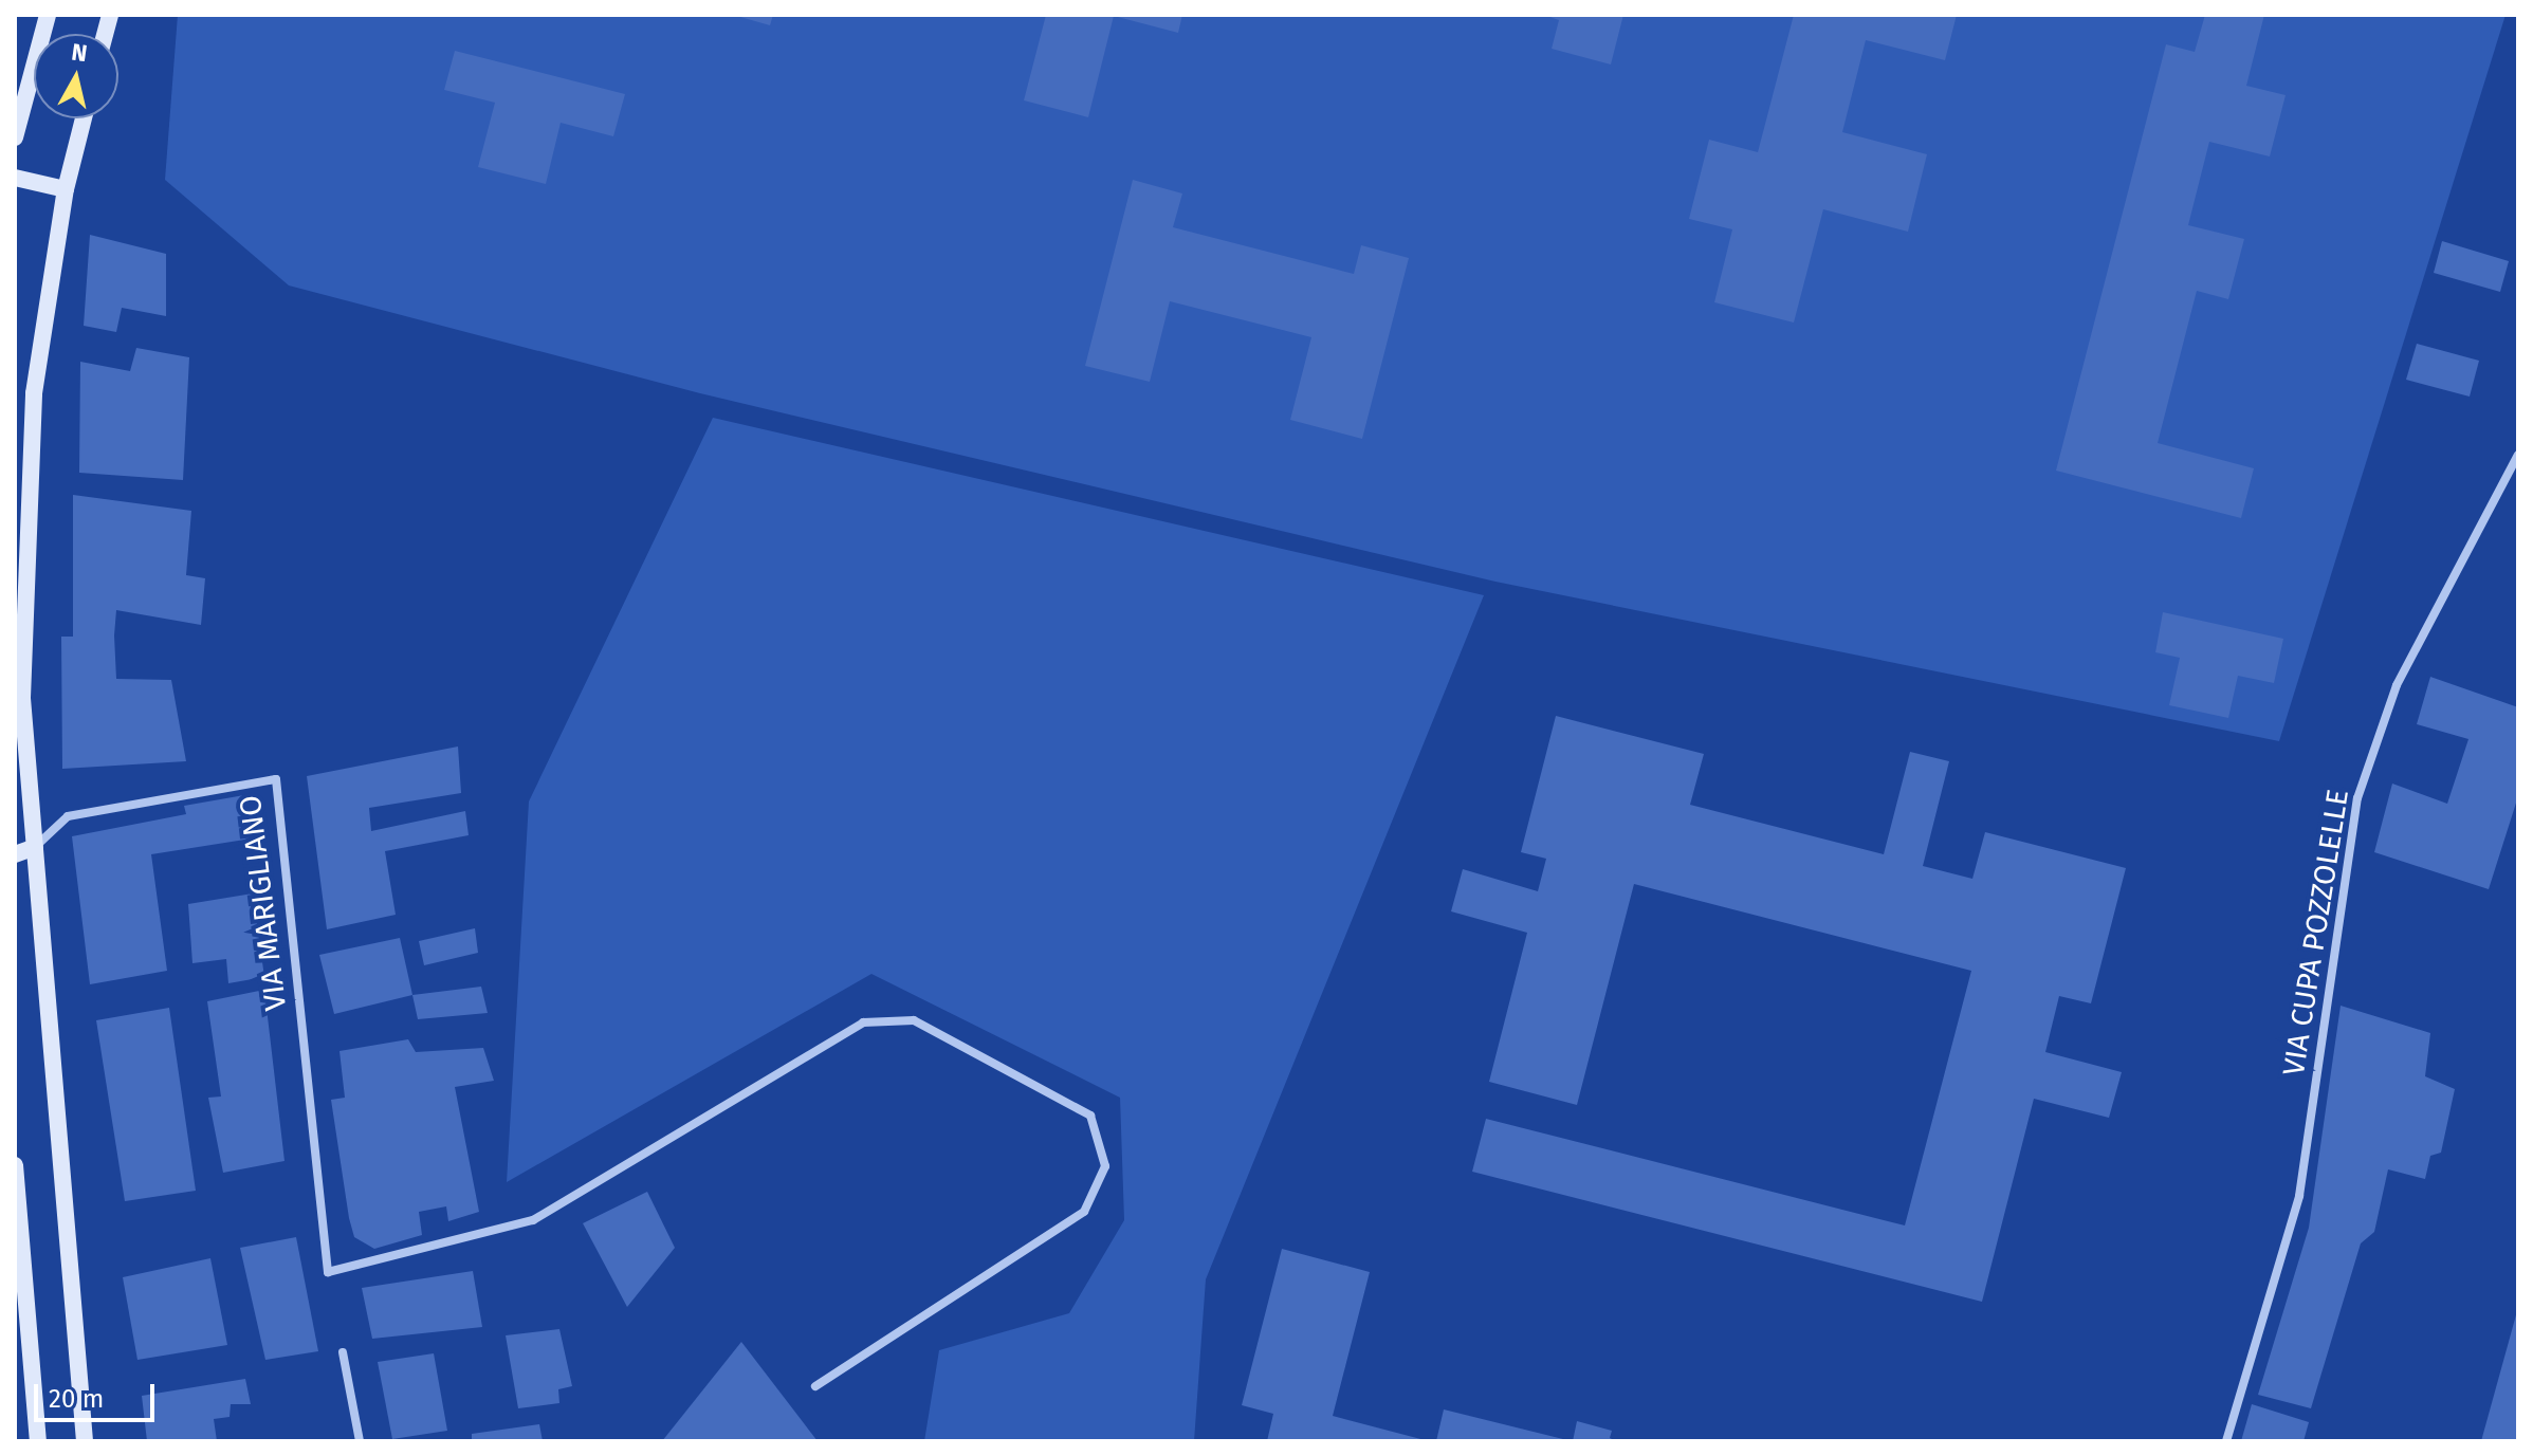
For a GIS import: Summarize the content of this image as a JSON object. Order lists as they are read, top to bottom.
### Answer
{
  "streets": {
    "street": ["VIA MARIGLIANO", "VIA CUPA POZZOLELLE"]
  },
  "scale_bar": "20 m",
  "north": "top"
}
